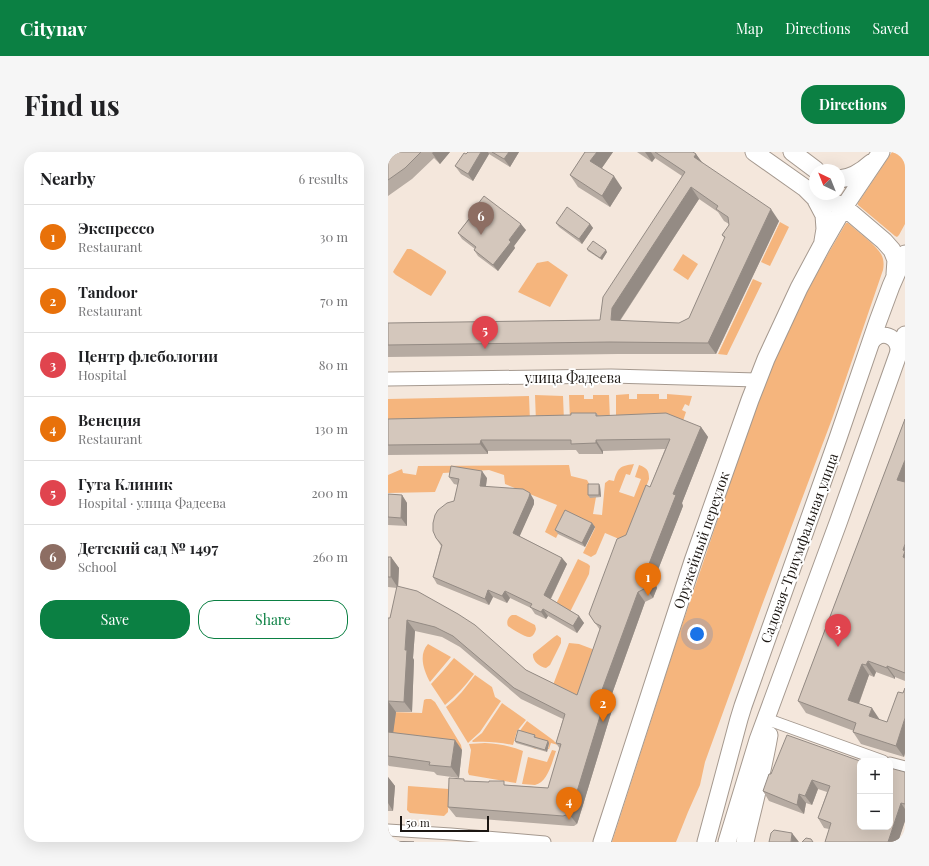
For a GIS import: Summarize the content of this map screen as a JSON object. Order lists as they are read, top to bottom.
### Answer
{
  "streets": {
    "main road": ["Оружейный переулок", "Садовая-Триумфальная улица"],
    "street": ["улица Фадеева"]
  },
  "crossings": [
    ["улица Фадеева", "Оружейный переулок"]
  ],
  "scale_bar": "50 m",
  "north": "top left",
  "page": {
    "header": "Citynav",
    "nav": ["Map", "Directions", "Saved"],
    "buttons": [
      "Directions",
      ["Save", "Share"]
    ],
    "title": "Find us",
    "heading": ["Nearby", "6 results"],
    "pins": [
      "6",
      "5",
      "1",
      "3",
      "2",
      "4"
    ],
    "list": [
      {
        "mark": "1",
        "name": "Экспрессо",
        "note": "Restaurant",
        "value": "30 m"
      },
      {
        "mark": "2",
        "name": "Tandoor",
        "note": "Restaurant",
        "value": "70 m"
      },
      {
        "mark": "3",
        "name": "Центр флебологии",
        "note": "Hospital",
        "value": "80 m"
      },
      {
        "mark": "4",
        "name": "Венеция",
        "note": "Restaurant",
        "value": "130 m"
      },
      {
        "mark": "5",
        "name": "Гута Клиник",
        "note": "Hospital · улица Фадеева",
        "value": "200 m"
      },
      {
        "mark": "6",
        "name": "Детский сад № 1497",
        "note": "School",
        "value": "260 m"
      }
    ],
    "map_buttons": ["+", "−"],
    "scale": "50 m"
  }
}
